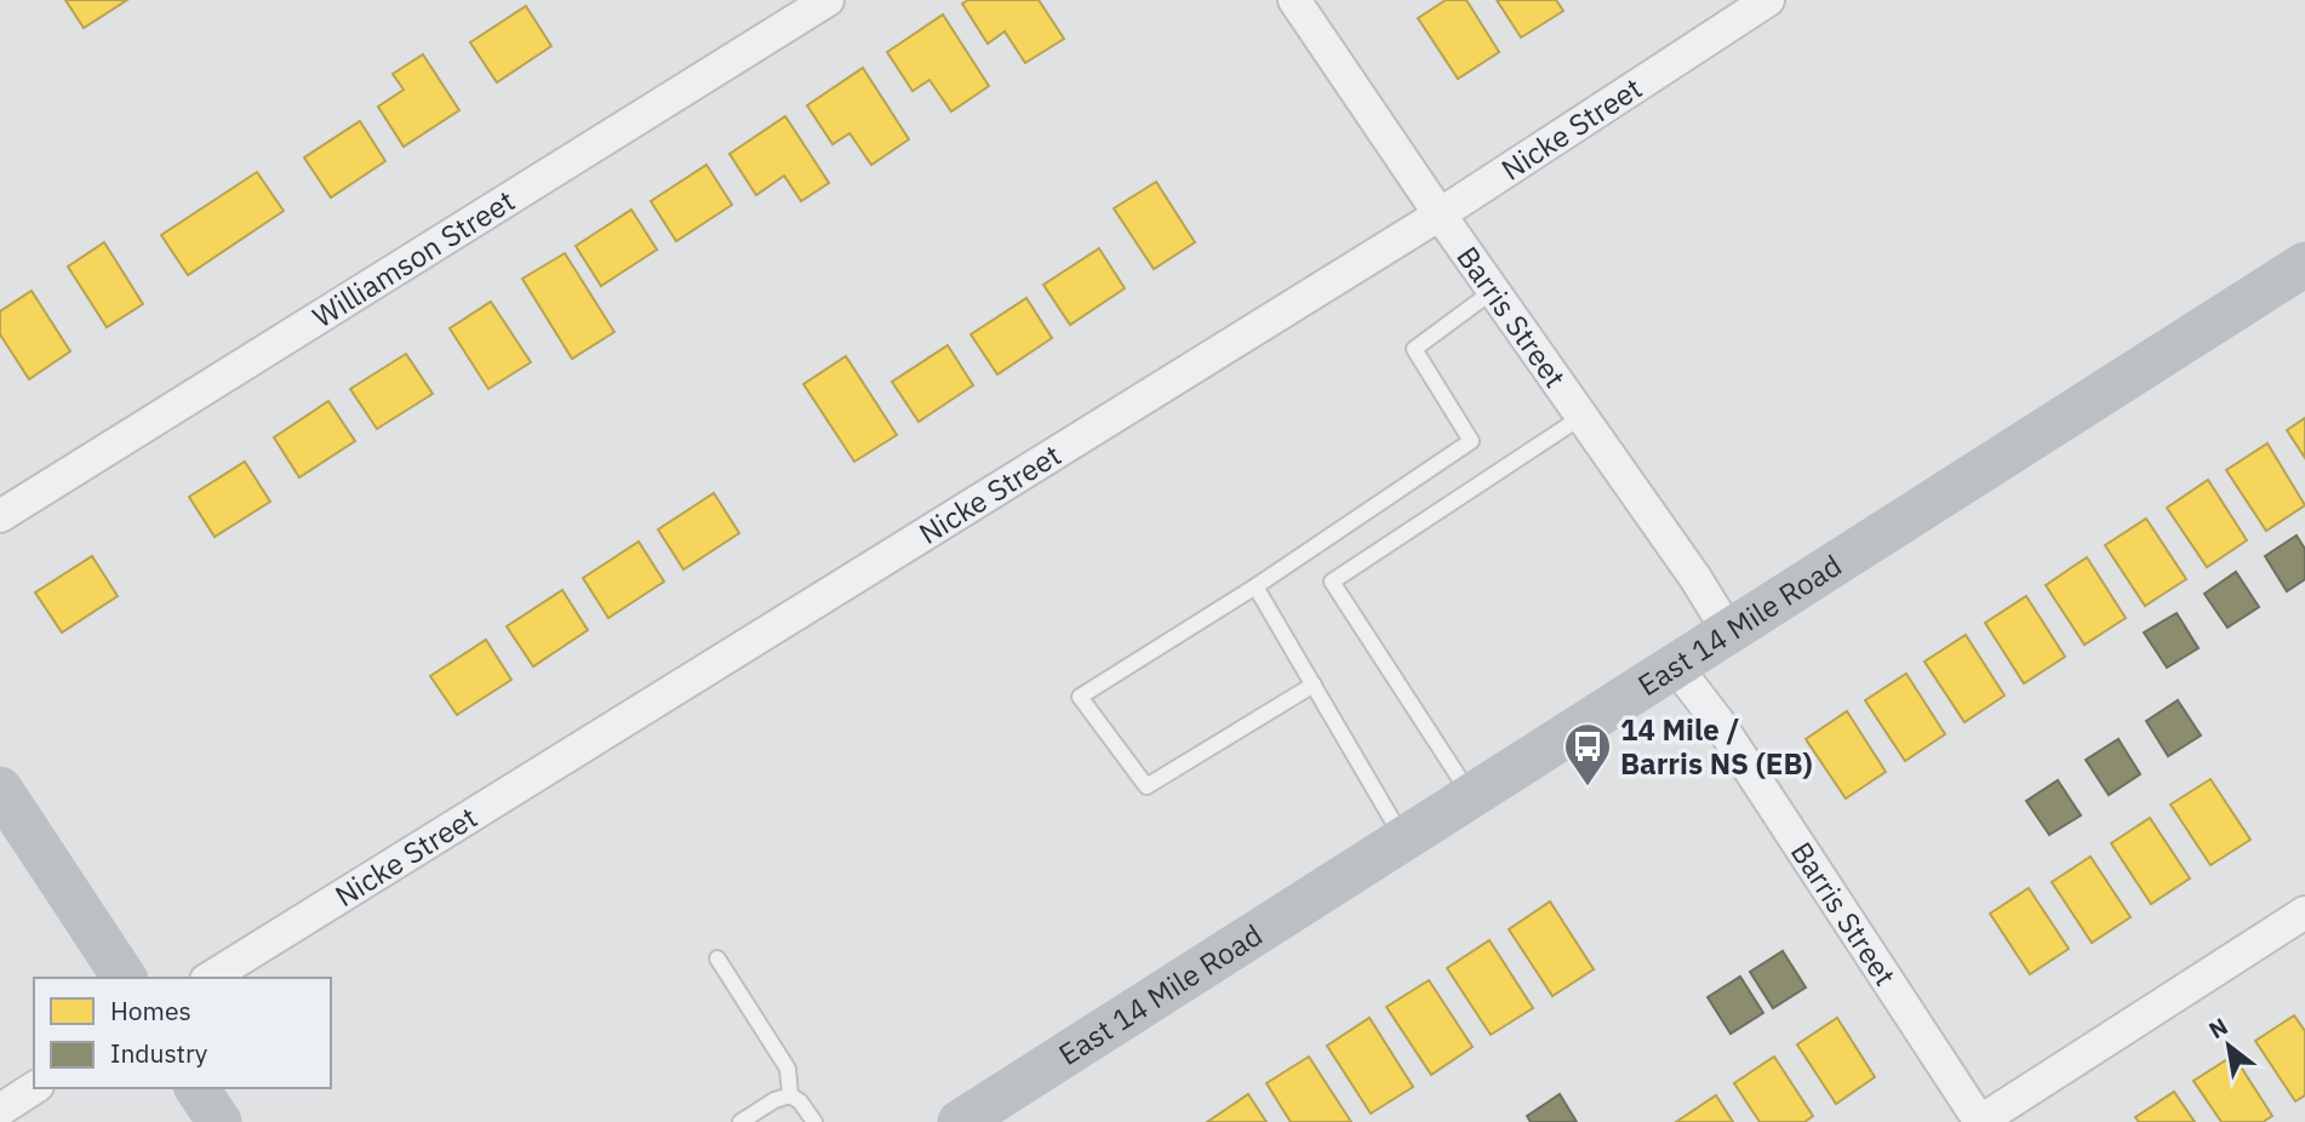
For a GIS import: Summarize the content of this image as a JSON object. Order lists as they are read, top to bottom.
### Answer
{
  "streets": {
    "main road": ["East 14 Mile Road"],
    "street": ["Nicke Street", "Williamson Street", "Barris Street"]
  },
  "crossings": [
    ["Nicke Street", "Barris Street"],
    ["Barris Street", "East 14 Mile Road"]
  ],
  "places": {
    "bus stop": ["14 Mile / Barris NS (EB)"]
  },
  "legend": ["Homes", "Industry"],
  "north": "top left"
}
